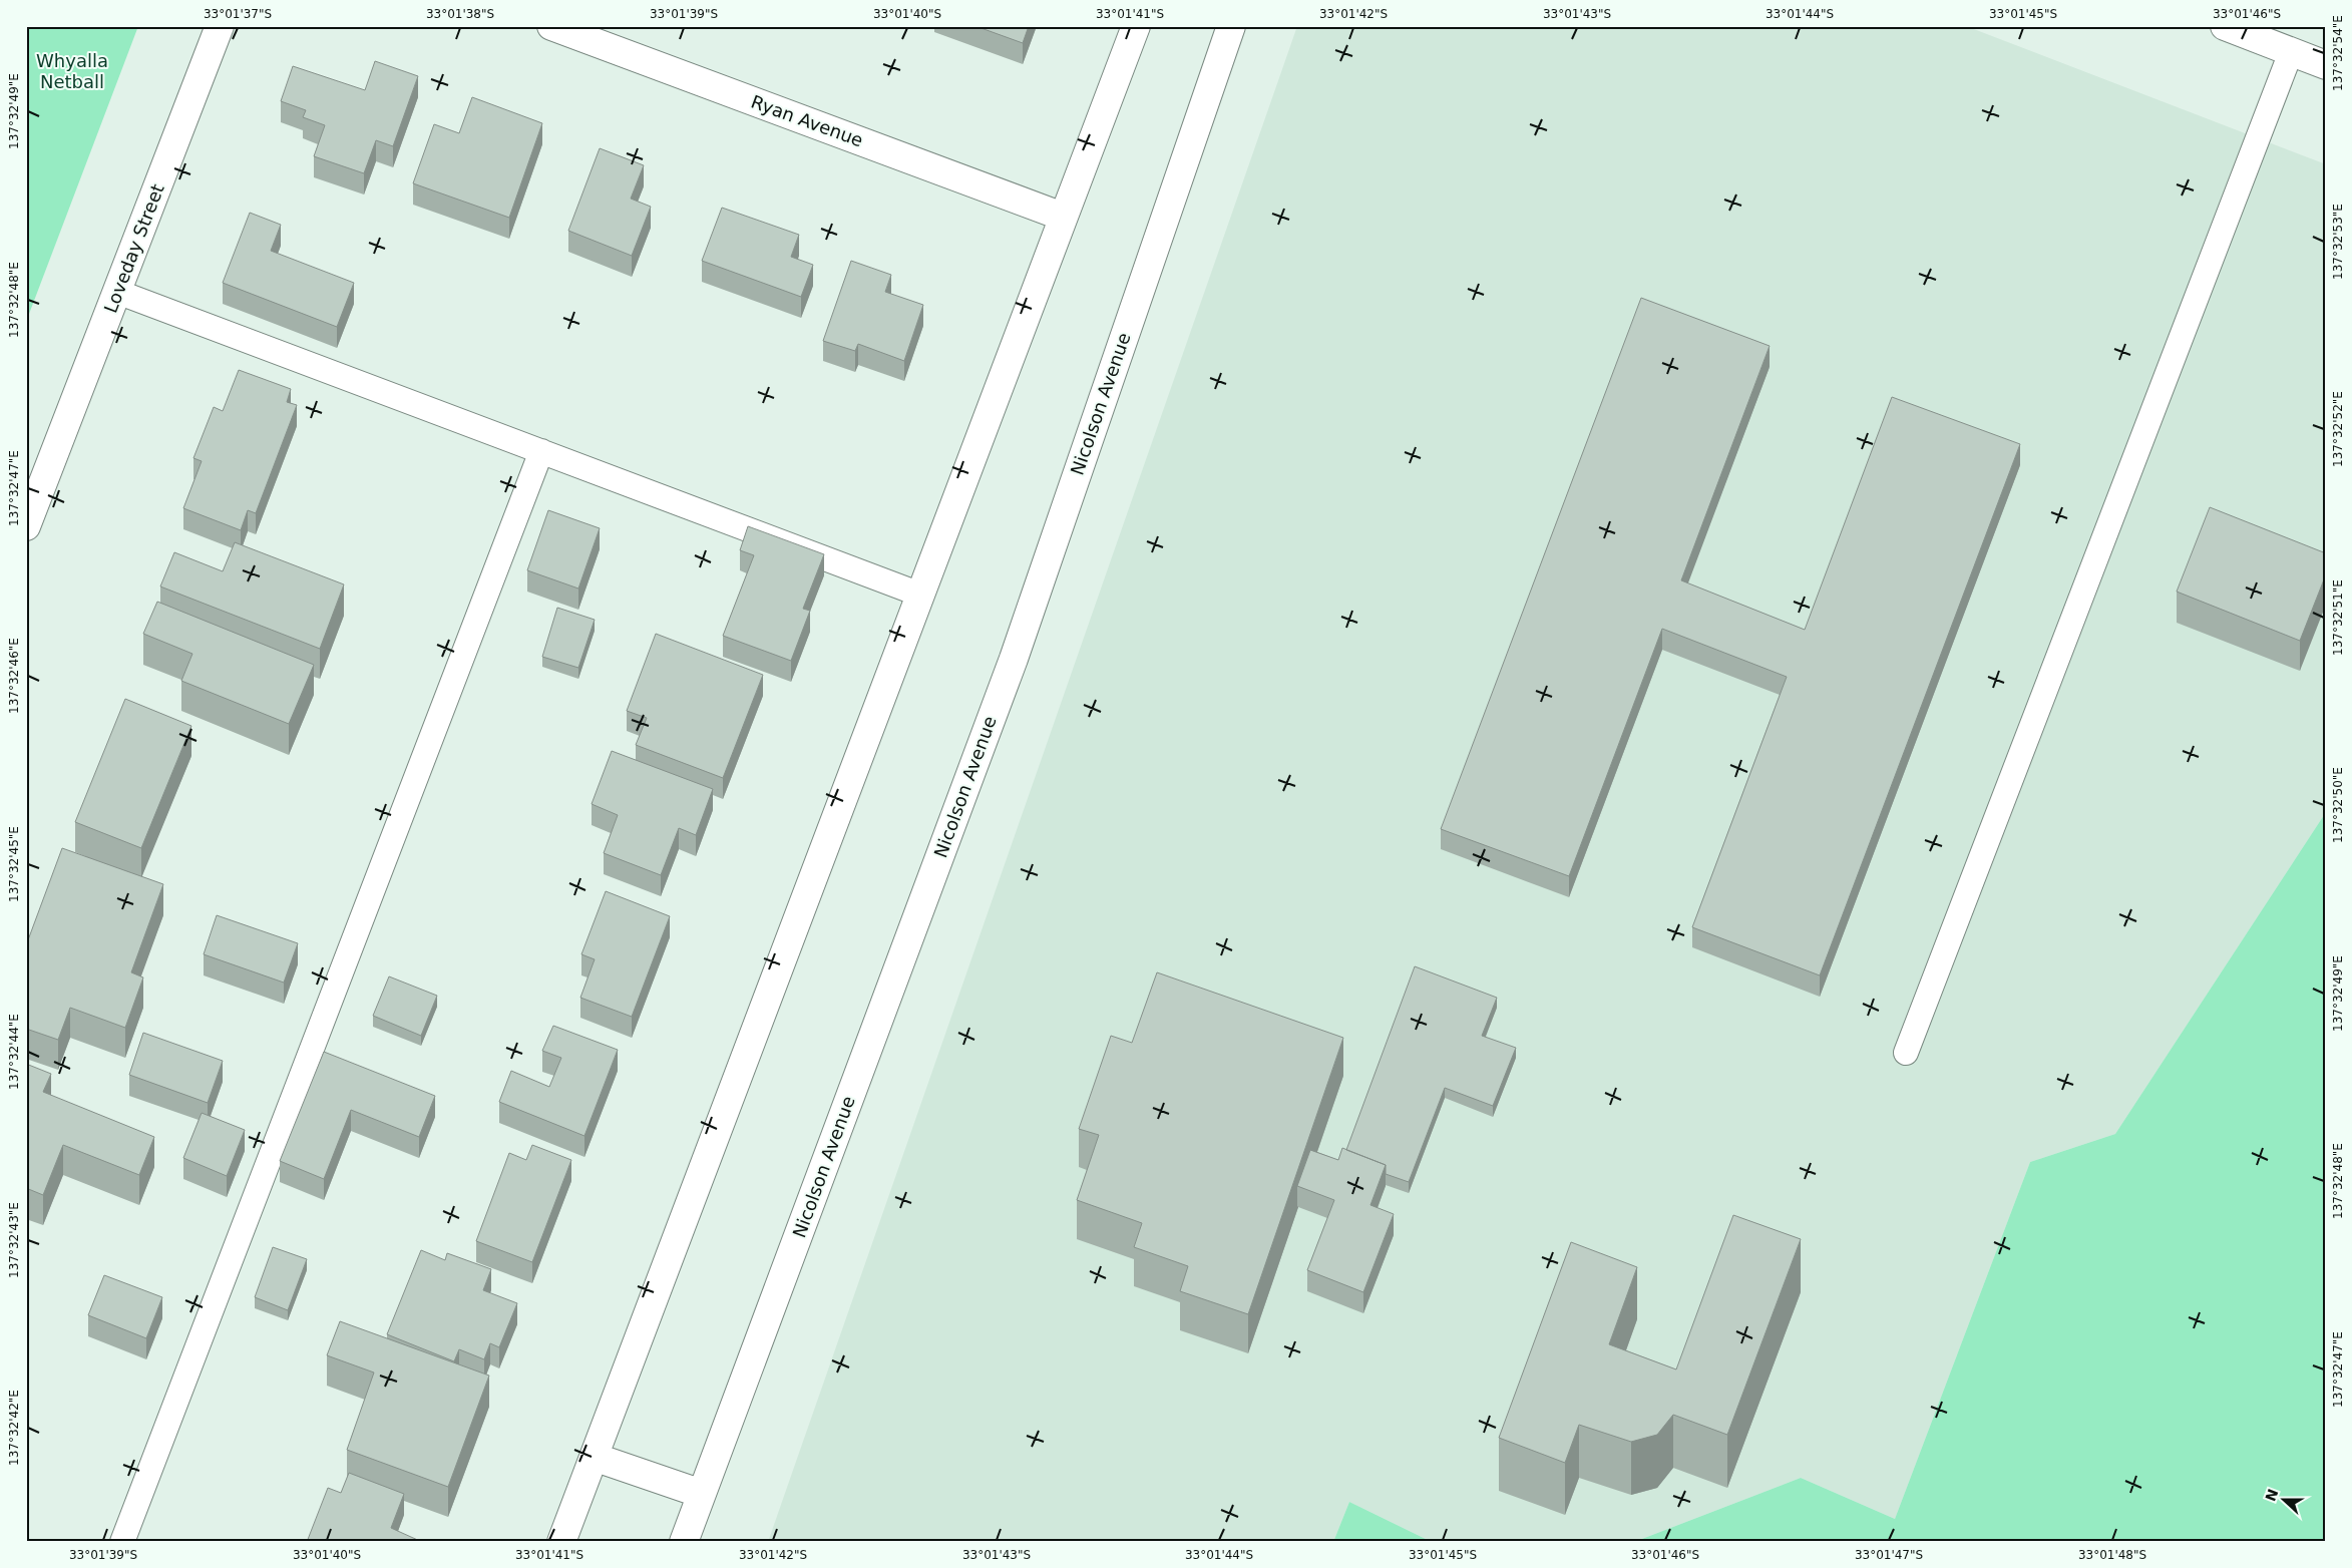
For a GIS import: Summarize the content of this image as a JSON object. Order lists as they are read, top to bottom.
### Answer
{
  "streets": {
    "main road": ["Ryan Avenue", "Loveday Street", "Nicolson Avenue"]
  },
  "parks": ["Whyalla Netball"],
  "north": "left",
  "coordinates": [
    "33°01'37\"S",
    "33°01'38\"S",
    "33°01'39\"S",
    "33°01'40\"S",
    "33°01'41\"S",
    "33°01'42\"S",
    "33°01'43\"S",
    "33°01'44\"S",
    "33°01'45\"S",
    "33°01'46\"S",
    "137°32'54\"E",
    "137°32'49\"E",
    "137°32'53\"E",
    "137°32'48\"E",
    "137°32'52\"E",
    "137°32'47\"E",
    "137°32'51\"E",
    "137°32'46\"E",
    "137°32'50\"E",
    "137°32'45\"E",
    "137°32'44\"E",
    "137°32'43\"E",
    "137°32'42\"E",
    "33°01'47\"S",
    "33°01'48\"S"
  ]
}
